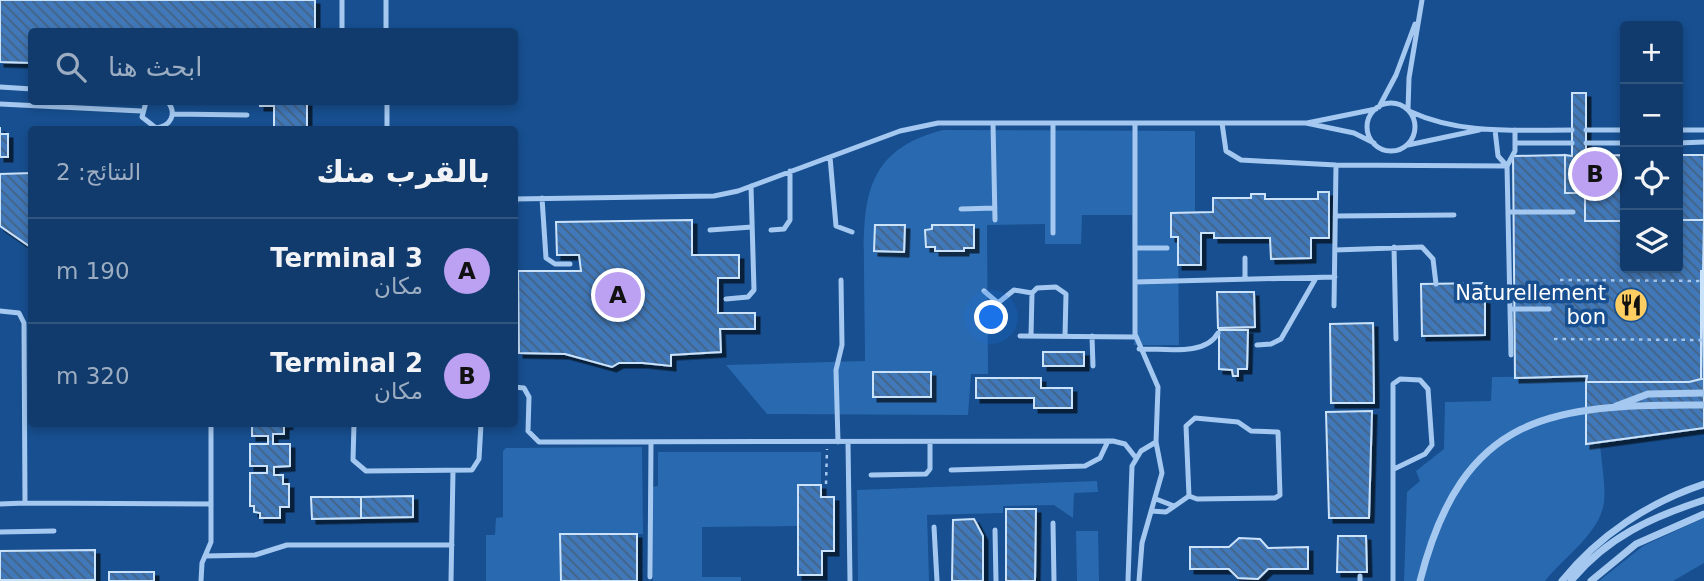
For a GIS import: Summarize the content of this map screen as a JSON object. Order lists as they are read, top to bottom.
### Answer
{
  "places": {
    "restaurant": ["Naturellement bon"]
  },
  "page": {
    "map_buttons": ["+", "−"],
    "search": "ابحث هنا",
    "heading": ["بالقرب منك", "النتائج: 2"],
    "pins": ["B", "A"],
    "list": [
      {
        "mark": "A",
        "name": "Terminal 3",
        "note": "مكان",
        "value": "190 m"
      },
      {
        "mark": "B",
        "name": "Terminal 2",
        "note": "مكان",
        "value": "320 m"
      }
    ]
  }
}
